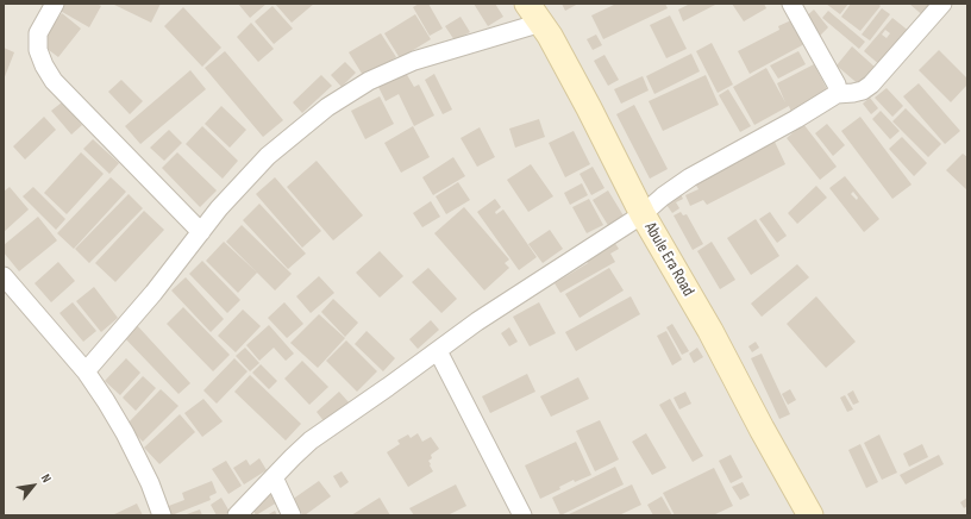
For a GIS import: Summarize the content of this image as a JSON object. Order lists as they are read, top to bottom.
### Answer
{
  "streets": {
    "street": ["Abule Era Road"]
  },
  "north": "top right"
}
